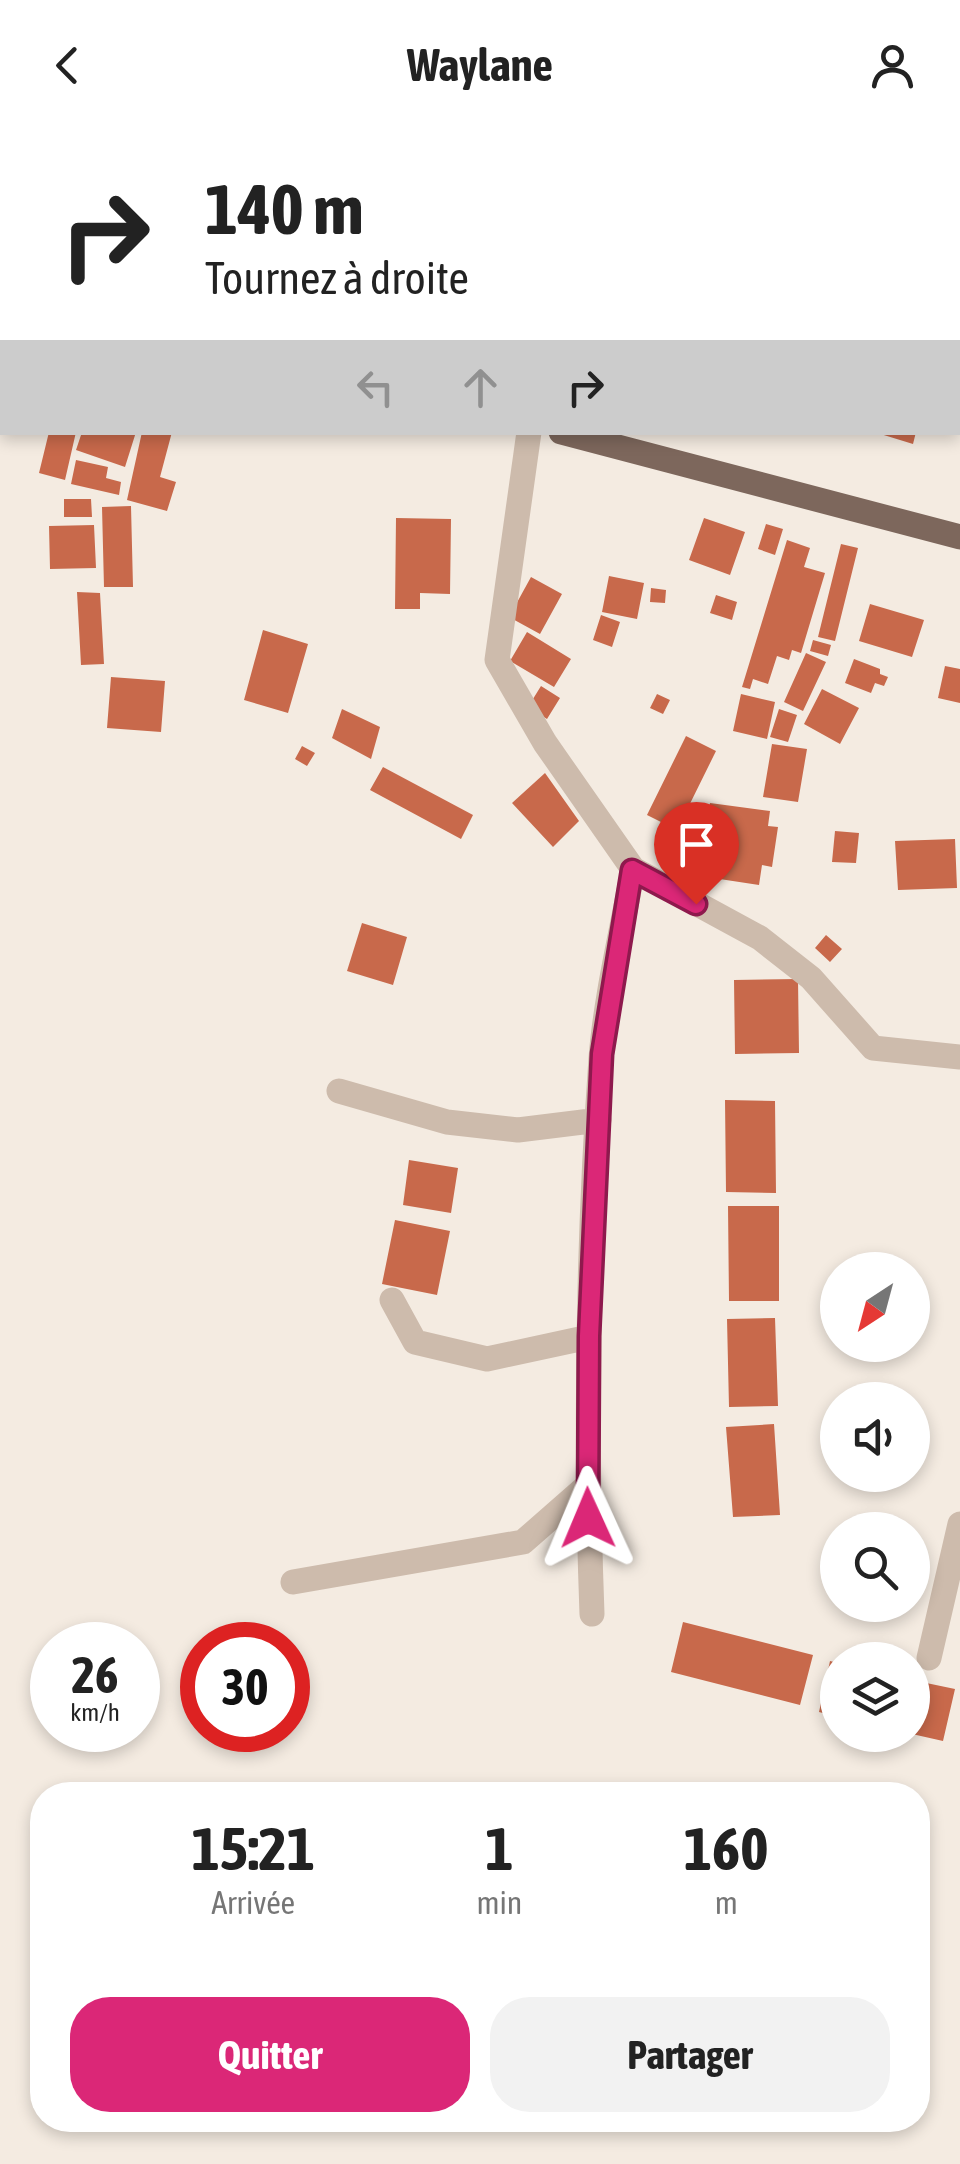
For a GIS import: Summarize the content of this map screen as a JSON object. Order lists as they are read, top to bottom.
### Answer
{
  "north": "bottom left",
  "page": {
    "header": "Waylane",
    "turn": ["140 m", "Tournez à droite"],
    "speed": "26 km/h",
    "limit": "30",
    "eta": [
      "15:21",
      "Arrivée",
      "1",
      "min",
      "160",
      "m"
    ],
    "buttons": ["Quitter", "Partager"]
  }
}
